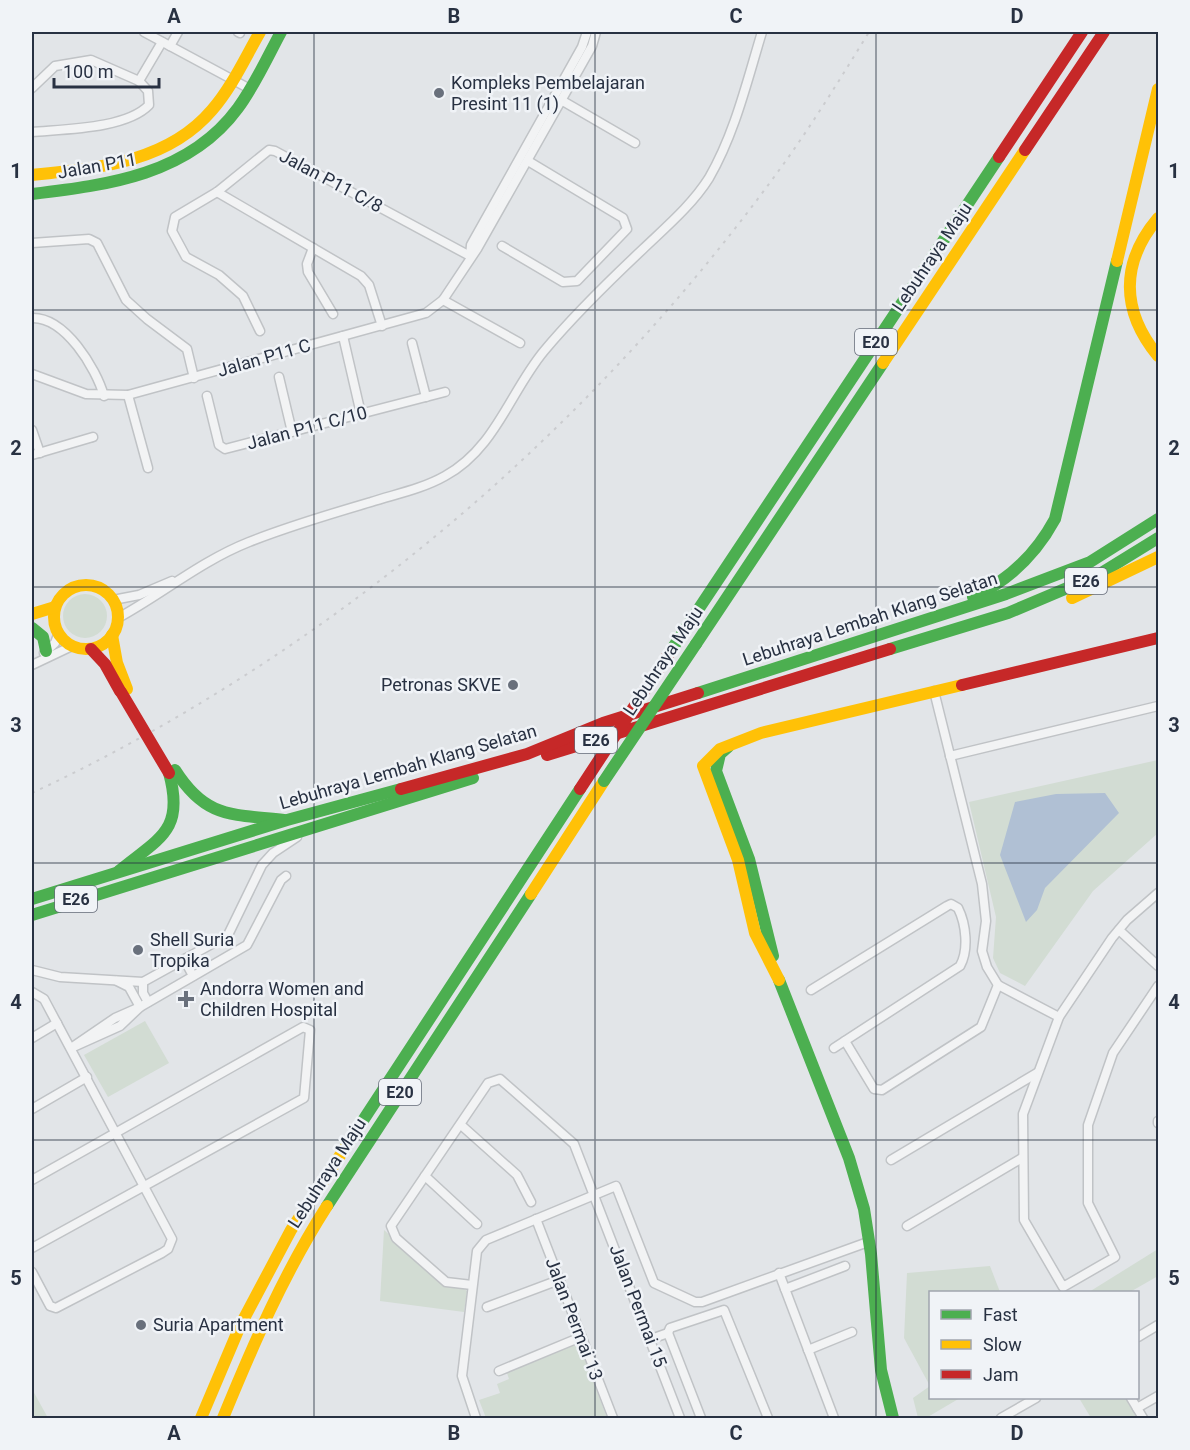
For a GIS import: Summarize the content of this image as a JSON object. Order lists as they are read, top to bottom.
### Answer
{
  "streets": {
    "main road": [
      "Jalan P11",
      "Lebuhraya Maju",
      "E20",
      "E26",
      "Lebuhraya Lembah Klang Selatan"
    ],
    "street": [
      "Jalan P11 C/8",
      "Jalan P11 C",
      "Jalan P11 C/10",
      "Jalan Permai 15",
      "Jalan Permai 13"
    ]
  },
  "crossings": [
    ["Jalan P11 C/8", "Jalan P11 C"]
  ],
  "places": {
    "other": [
      "Kompleks Pembelajaran Presint 11 (1)",
      "Petronas SKVE",
      "Shell Suria Tropika",
      "Suria Apartment"
    ],
    "health": ["Andorra Women and Children Hospital"]
  },
  "legend": ["Fast", "Slow", "Jam"],
  "scale_bar": "100 m",
  "grid": {
    "columns": [
      "A",
      "B",
      "C",
      "D"
    ],
    "rows": [
      "1",
      "2",
      "3",
      "4",
      "5"
    ]
  }
}
